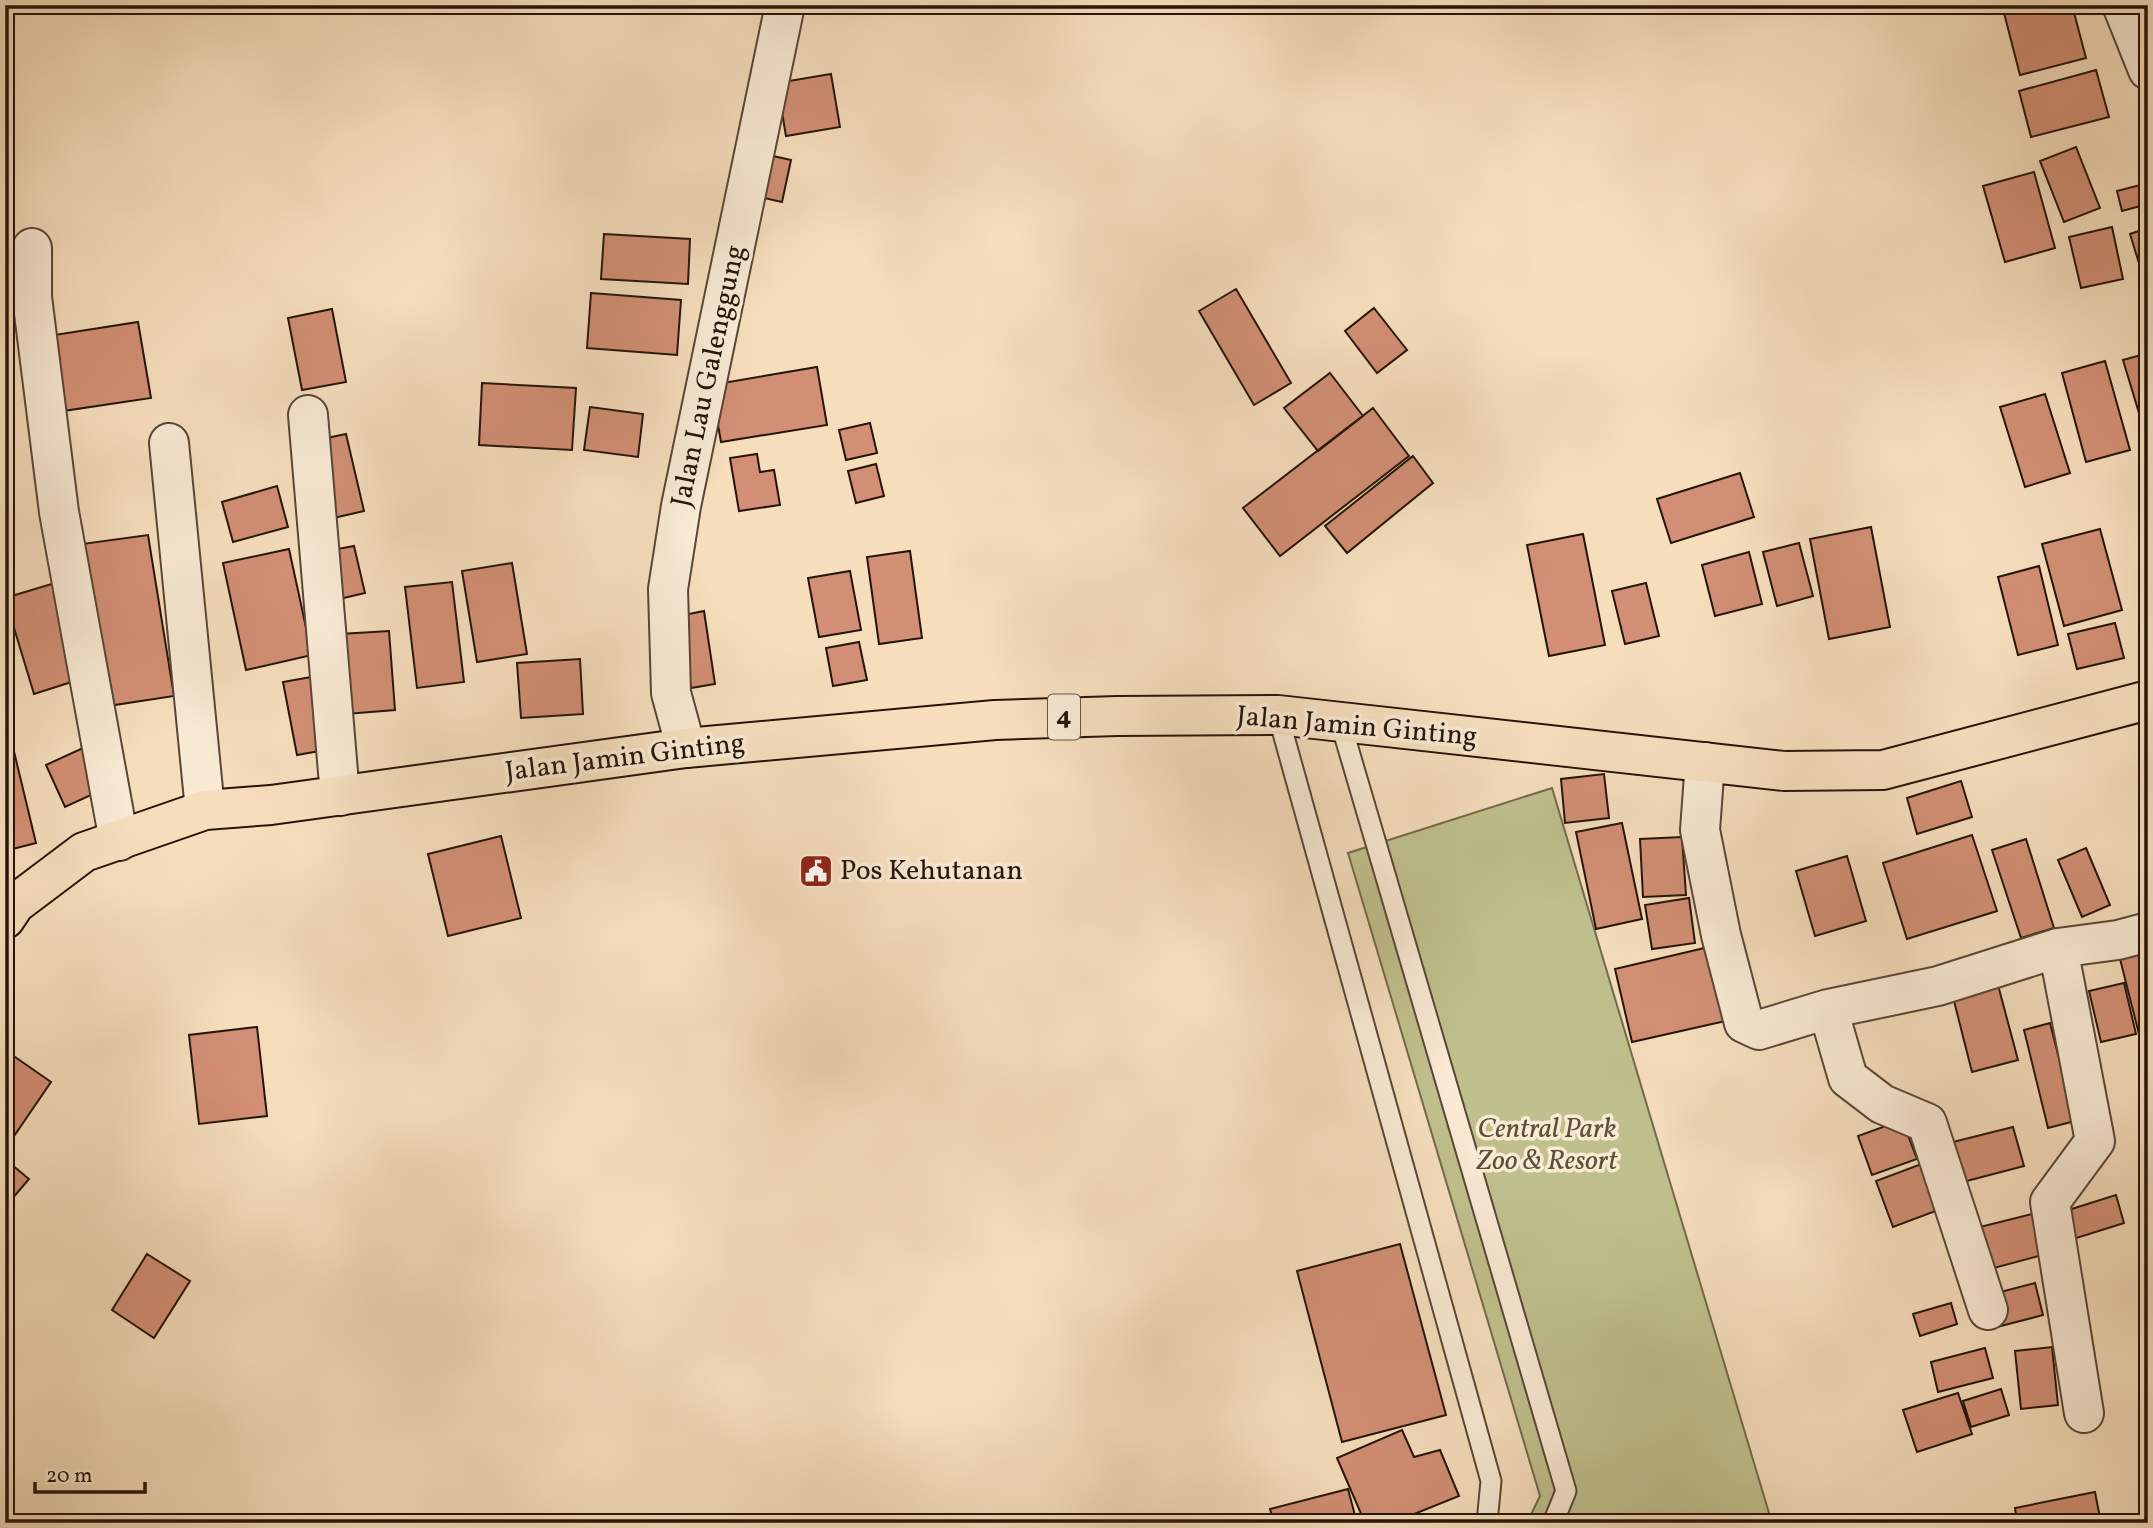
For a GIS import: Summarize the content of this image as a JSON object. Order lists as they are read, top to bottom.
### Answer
{
  "streets": {
    "highway": ["4", "Jalan Jamin Ginting"],
    "street": ["Jalan Lau Galenggung"]
  },
  "crossings": [
    ["Jalan Lau Galenggung", "Jalan Jamin Ginting"]
  ],
  "parks": ["Central Park Zoo & Resort"],
  "places": {
    "public building": ["Pos Kehutanan"]
  },
  "scale_bar": "20 m"
}
